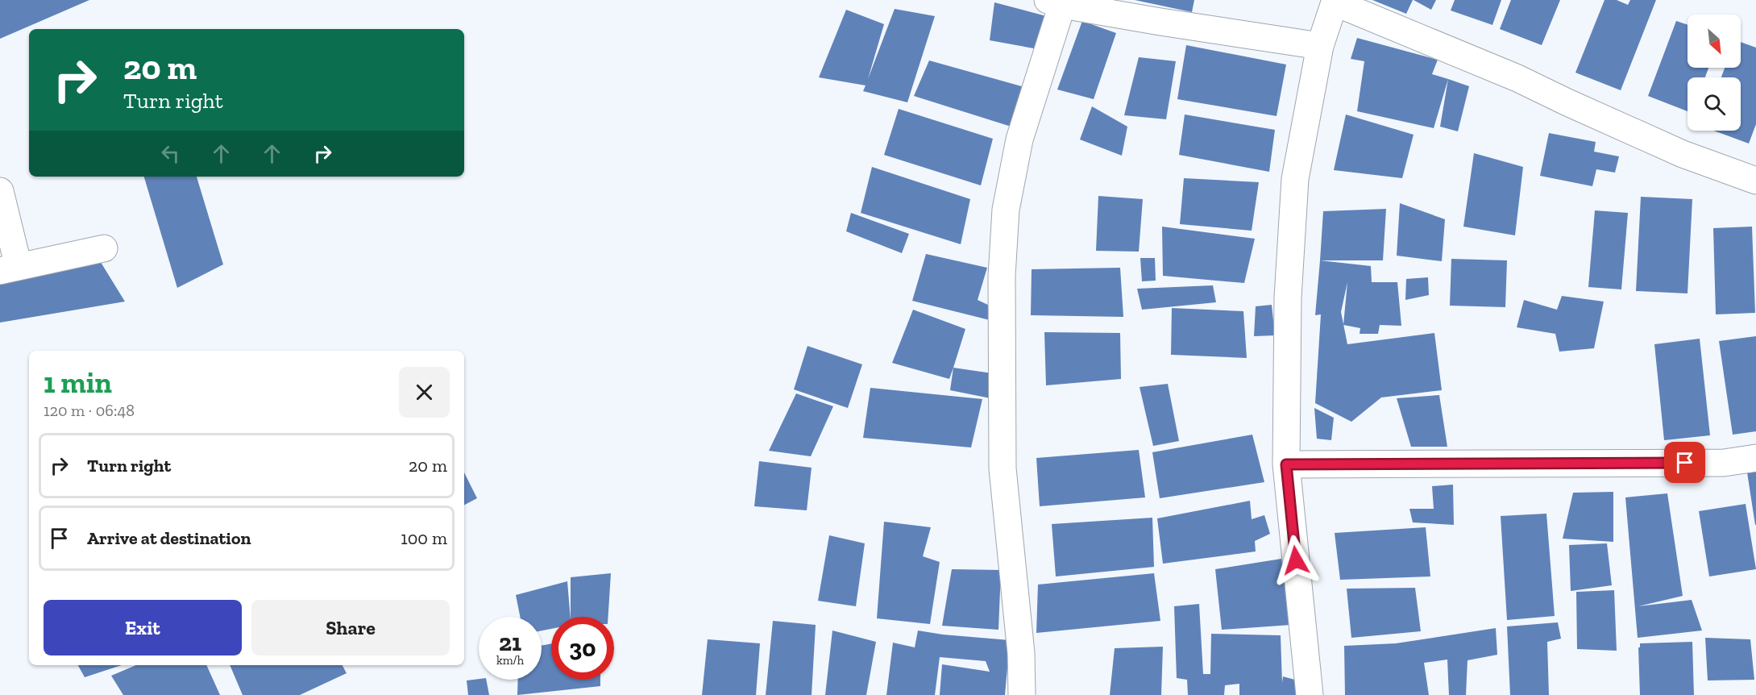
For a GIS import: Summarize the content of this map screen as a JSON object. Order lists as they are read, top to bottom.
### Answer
{
  "north": "bottom right",
  "page": {
    "turn": ["20 m", "Turn right"],
    "heading": ["1 min", "120 m · 06:48"],
    "list": [
      {
        "name": "Turn right",
        "value": "20 m"
      },
      {
        "name": "Arrive at destination",
        "value": "100 m"
      }
    ],
    "buttons": ["Exit", "Share"],
    "speed": "21 km/h",
    "limit": "30"
  }
}
